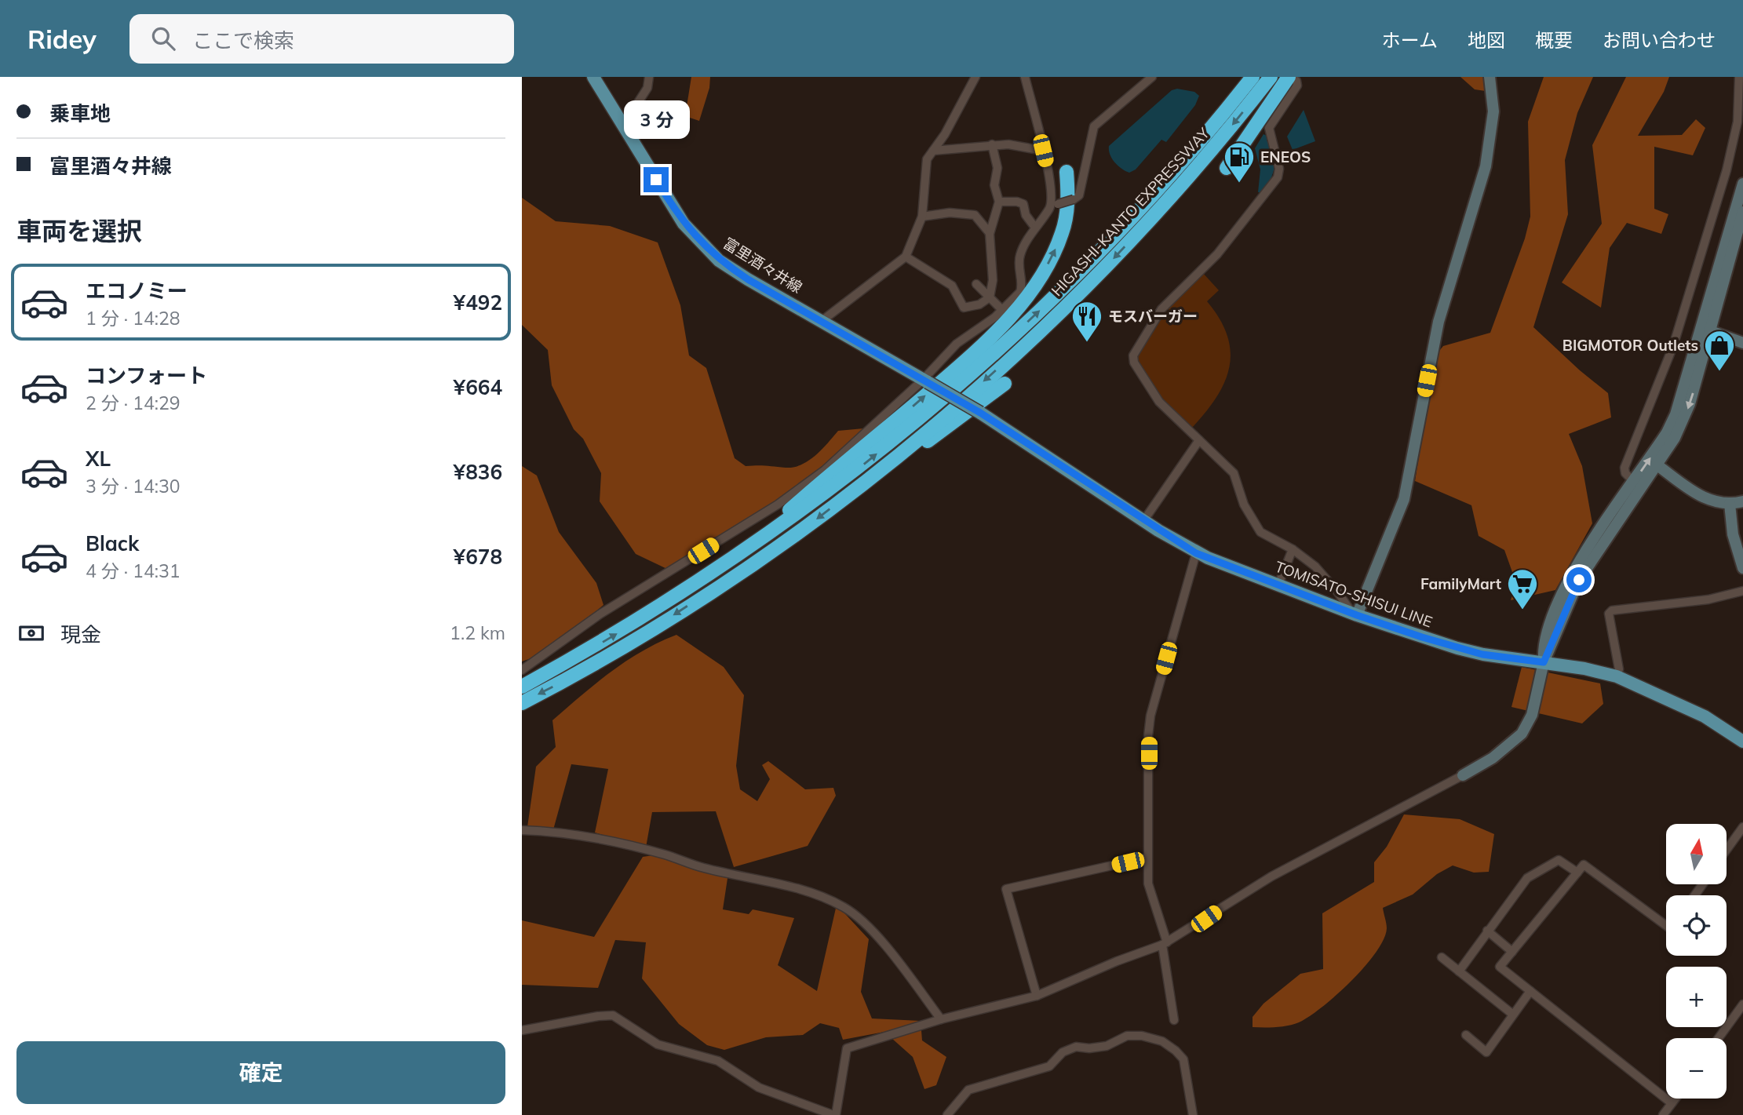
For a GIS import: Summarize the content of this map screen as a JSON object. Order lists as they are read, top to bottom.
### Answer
{
  "streets": {
    "highway": ["HIGASHI-KANTO EXPRESSWAY"],
    "main road": ["富里酒々井線", "TOMISATO-SHISUI LINE"]
  },
  "crossings": [
    ["富里酒々井線", "TOMISATO-SHISUI LINE"]
  ],
  "places": {
    "fuel station": ["ENEOS"],
    "restaurant": ["モスバーガー"],
    "shop": ["BIGMOTOR Outlets"],
    "supermarket": ["FamilyMart"]
  },
  "north": "top",
  "page": {
    "header": "Ridey",
    "search": "ここで検索",
    "nav": [
      "ホーム",
      "地図",
      "概要",
      "お問い合わせ"
    ],
    "banner": ["乗車地", "富里酒々井線"],
    "bubble": "3 分",
    "heading": "車両を選択",
    "list": [
      {
        "name": "エコノミー",
        "note": "1 分 · 14:28",
        "value": "¥492"
      },
      {
        "name": "コンフォート",
        "note": "2 分 · 14:29",
        "value": "¥664"
      },
      {
        "name": "XL",
        "note": "3 分 · 14:30",
        "value": "¥836"
      },
      {
        "name": "Black",
        "note": "4 分 · 14:31",
        "value": "¥678"
      }
    ],
    "pay": ["現金", "1.2 km"],
    "map_buttons": ["+", "−"],
    "buttons": "確定"
  }
}
